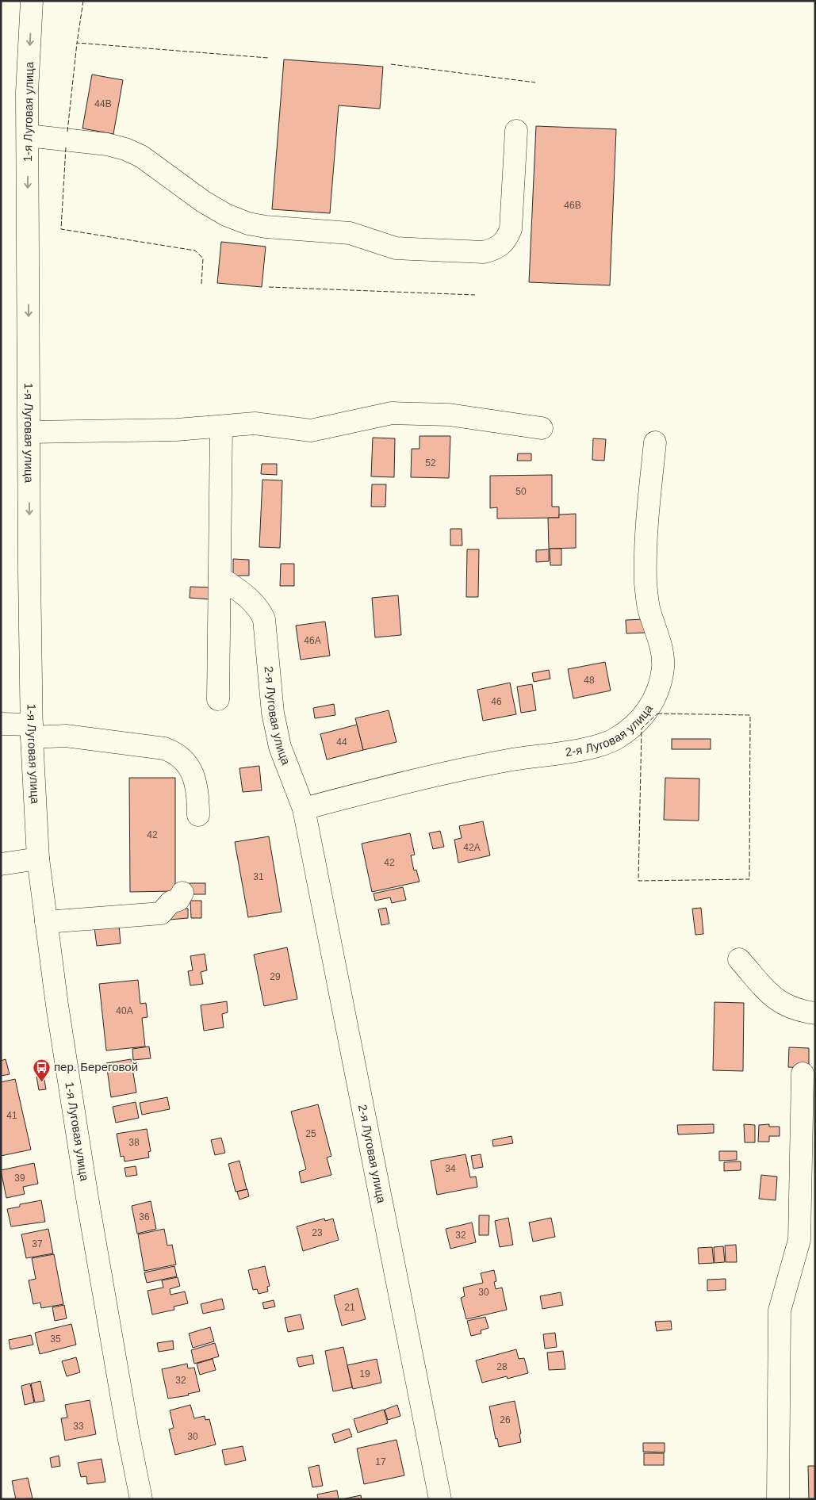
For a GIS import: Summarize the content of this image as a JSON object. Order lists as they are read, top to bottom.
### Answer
{
  "streets": {
    "street": ["1-я Луговая улица", "2-я Луговая улица"]
  },
  "places": {
    "bus stop": ["пер. Береговой"]
  },
  "house_numbers": [
    "44В",
    "46В",
    "52",
    "50",
    "46А",
    "48",
    "46",
    "44",
    "42",
    "42А",
    "42",
    "31",
    "29",
    "40А",
    "41",
    "25",
    "38",
    "34",
    "39",
    "36",
    "23",
    "32",
    "37",
    "30",
    "21",
    "35",
    "28",
    "19",
    "32",
    "26",
    "33",
    "30",
    "17"
  ]
}
